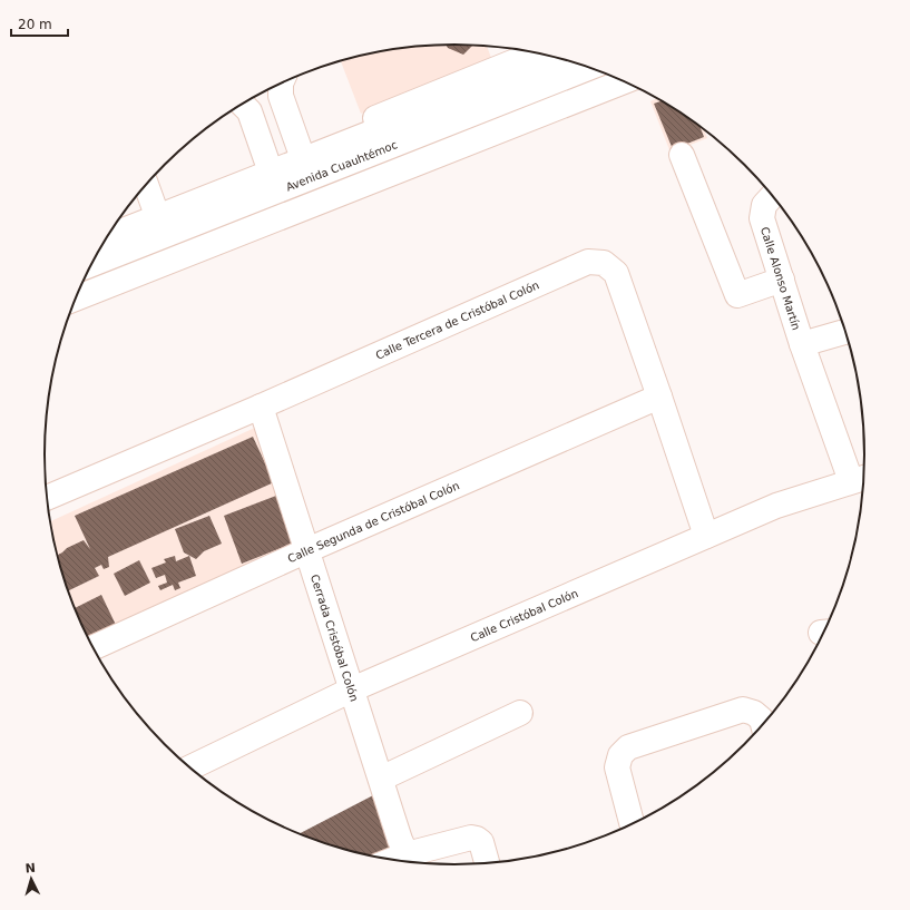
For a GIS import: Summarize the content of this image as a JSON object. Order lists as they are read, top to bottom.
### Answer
{
  "streets": {
    "street": [
      "Avenida Cuauhtémoc",
      "Calle Alonso Martín",
      "Calle Tercera de Cristóbal Colón",
      "Calle Segunda de Cristóbal Colón",
      "Calle Cristóbal Colón",
      "Cerrada Cristóbal Colón"
    ]
  },
  "crossings": [
    ["Calle Alonso Martín", "Calle Cristóbal Colón"],
    ["Calle Tercera de Cristóbal Colón", "Calle Segunda de Cristóbal Colón"],
    ["Calle Tercera de Cristóbal Colón", "Calle Cristóbal Colón"],
    ["Calle Tercera de Cristóbal Colón", "Cerrada Cristóbal Colón"],
    ["Calle Segunda de Cristóbal Colón", "Cerrada Cristóbal Colón"],
    ["Calle Cristóbal Colón", "Cerrada Cristóbal Colón"]
  ],
  "scale_bar": "20 m",
  "north": "top"
}
